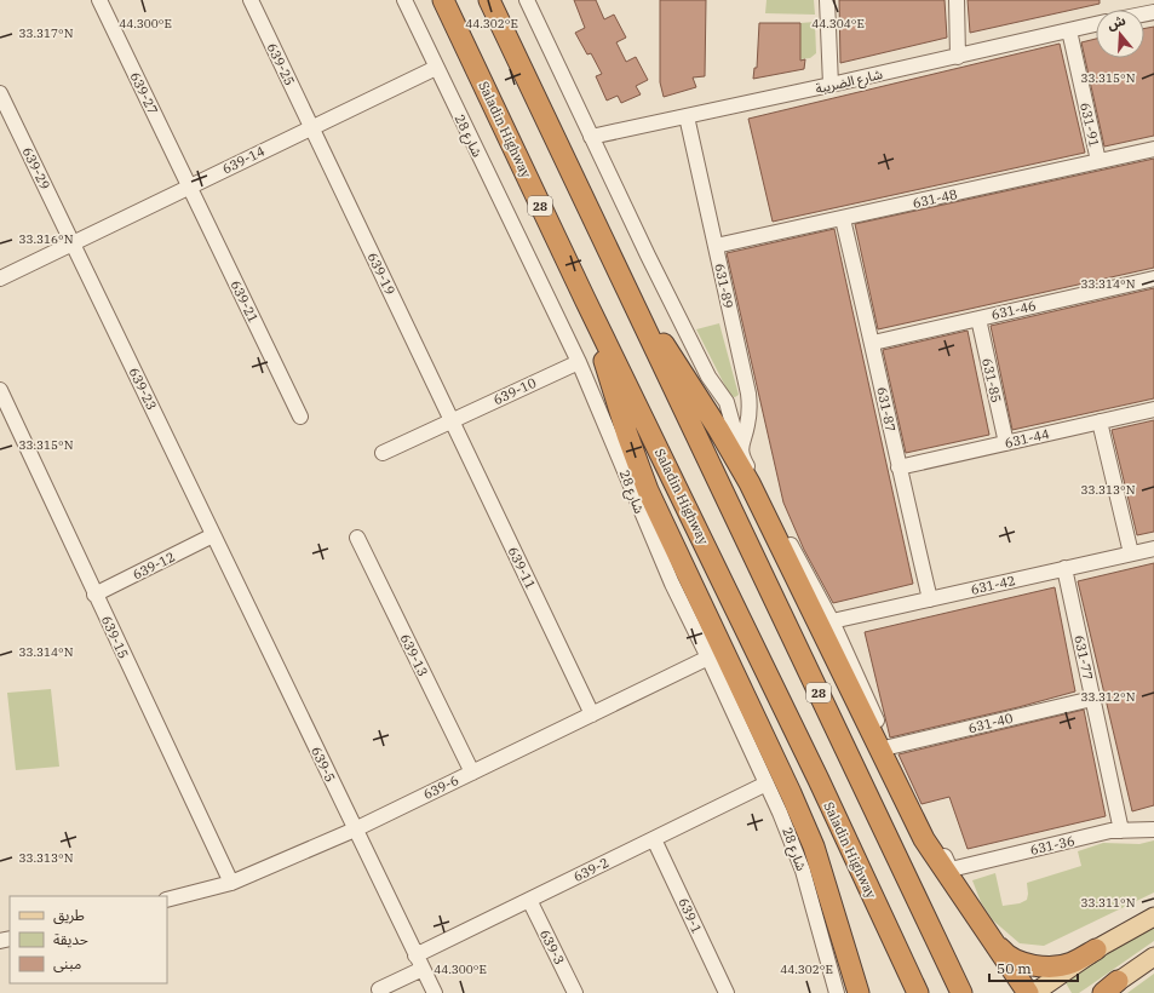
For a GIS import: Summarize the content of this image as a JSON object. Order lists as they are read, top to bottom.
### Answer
{
  "streets": {
    "highway": ["Saladin Highway", "28"],
    "street": [
      "639-25",
      "شارع الضريبة",
      "639-27",
      "631-91",
      "شارع 28",
      "639-14",
      "639-29",
      "631-48",
      "639-19",
      "631-89",
      "639-21",
      "631-46",
      "631-85",
      "639-23",
      "639-10",
      "631-87",
      "631-44",
      "639-12",
      "639-11",
      "631-42",
      "639-15",
      "639-13",
      "631-77",
      "631-40",
      "639-5",
      "639-6",
      "631-36",
      "639-2",
      "639-1",
      "639-3"
    ]
  },
  "crossings": [
    ["639-25", "639-14"],
    ["639-25", "639-19"],
    ["شارع الضريبة", "631-91"],
    ["شارع الضريبة", "631-89"],
    ["639-27", "639-14"],
    ["639-27", "639-21"],
    ["631-91", "631-48"],
    ["شارع 28", "639-14"],
    ["شارع 28", "639-10"],
    ["شارع 28", "639-6"],
    ["شارع 28", "639-2"],
    ["639-14", "639-29"],
    ["639-14", "639-19"],
    ["639-14", "639-21"],
    ["639-14", "639-23"],
    ["639-29", "639-23"],
    ["631-48", "631-89"],
    ["631-48", "631-87"],
    ["639-19", "639-10"],
    ["639-19", "639-11"],
    ["631-46", "631-85"],
    ["631-46", "631-87"],
    ["631-85", "631-44"],
    ["639-23", "639-12"],
    ["639-23", "639-5"],
    ["639-10", "639-11"],
    ["631-87", "631-44"],
    ["631-87", "631-42"],
    ["639-12", "639-15"],
    ["639-12", "639-5"],
    ["639-11", "639-6"],
    ["631-42", "631-77"],
    ["639-15", "639-6"],
    ["639-13", "639-6"],
    ["631-77", "631-40"],
    ["631-77", "631-36"],
    ["631-40", "631-36"],
    ["639-5", "639-6"],
    ["639-5", "639-2"],
    ["639-2", "639-1"],
    ["639-2", "639-3"]
  ],
  "legend": ["طريق", "حديقة", "مبنى"],
  "scale_bar": "50 m",
  "north": "top",
  "coordinates": [
    "44.300°E",
    "44.302°E",
    "44.304°E",
    "33.317°N",
    "33.315°N",
    "33.316°N",
    "33.314°N",
    "33.313°N",
    "33.312°N",
    "33.311°N"
  ]
}
